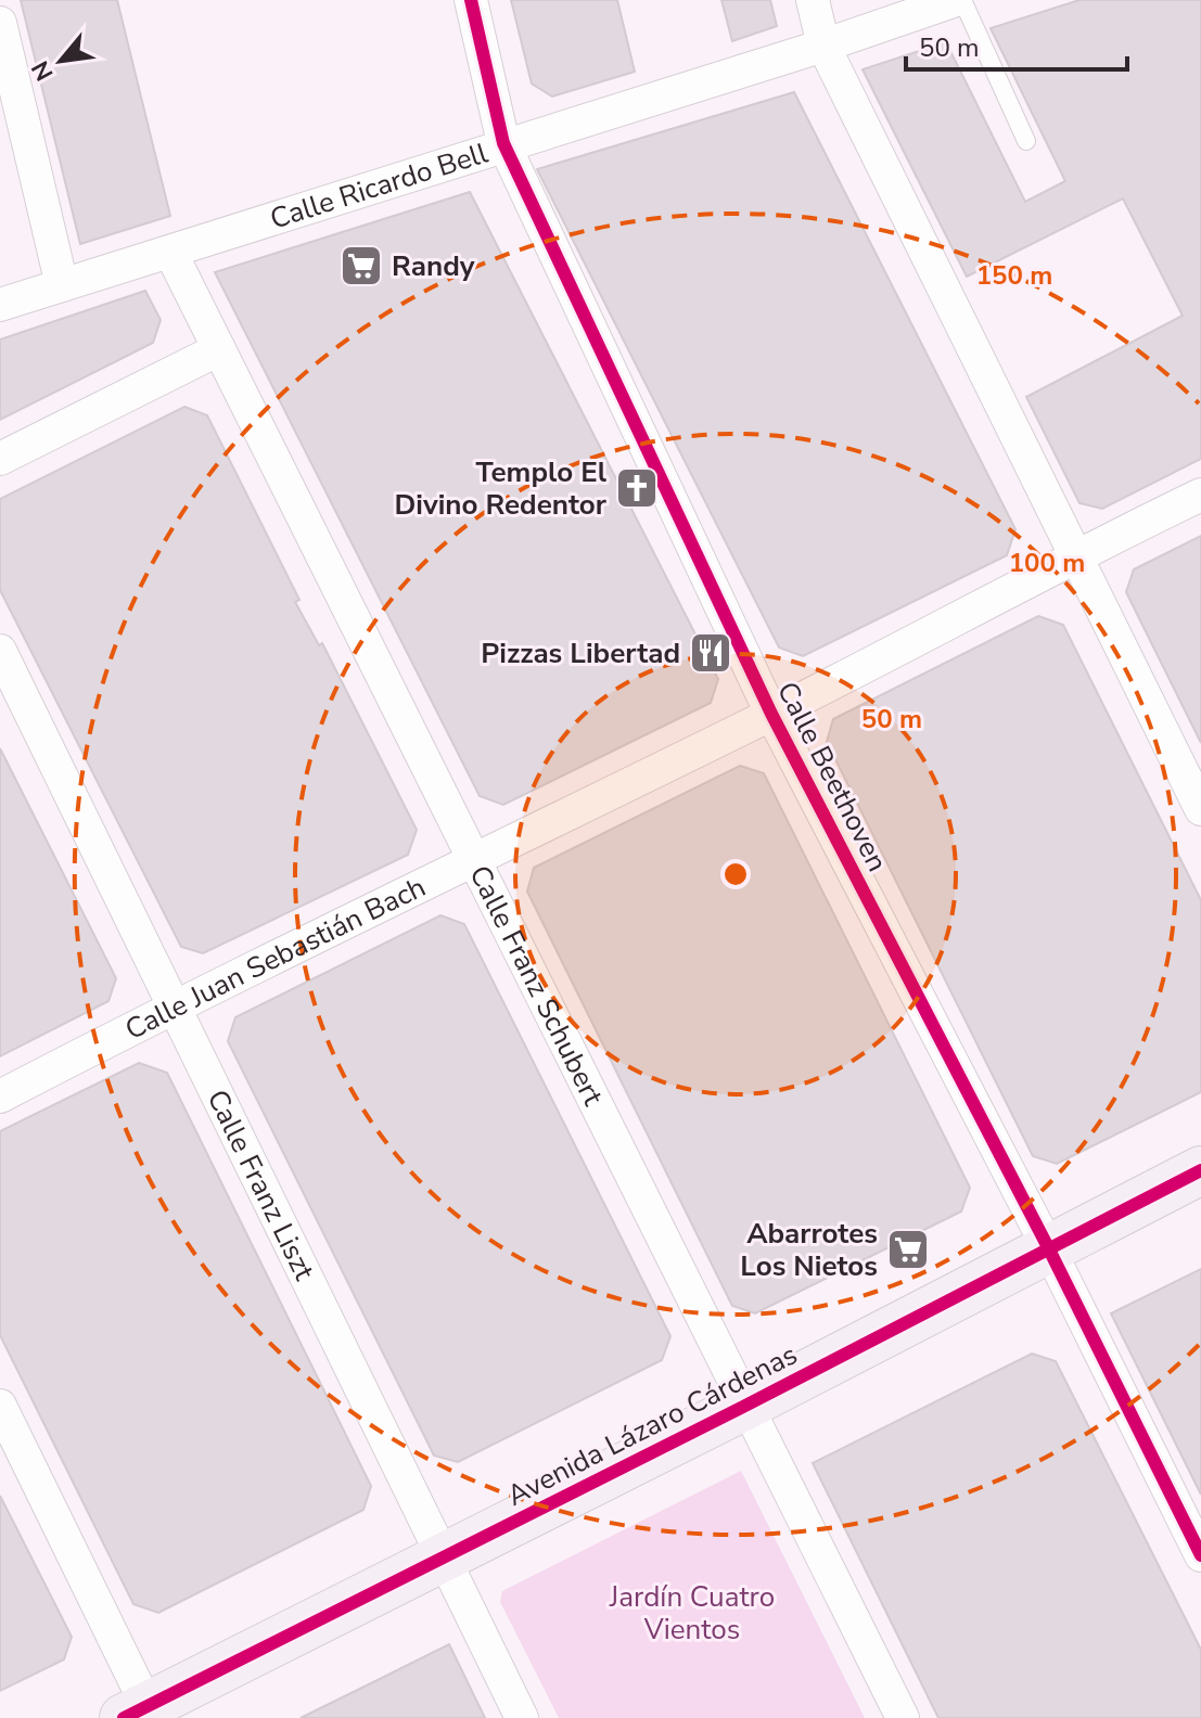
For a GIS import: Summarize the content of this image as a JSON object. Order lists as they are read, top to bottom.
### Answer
{
  "streets": {
    "main road": ["Avenida Lázaro Cárdenas"],
    "street": [
      "Calle Ricardo Bell",
      "Calle Beethoven",
      "Calle Juan Sebastián Bach",
      "Calle Franz Schubert",
      "Calle Franz Liszt"
    ]
  },
  "crossings": [
    ["Calle Ricardo Bell", "Calle Beethoven"],
    ["Calle Ricardo Bell", "Calle Franz Schubert"],
    ["Calle Beethoven", "Calle Juan Sebastián Bach"],
    ["Calle Beethoven", "Avenida Lázaro Cárdenas"],
    ["Calle Juan Sebastián Bach", "Calle Franz Schubert"],
    ["Calle Juan Sebastián Bach", "Calle Franz Liszt"],
    ["Calle Franz Schubert", "Avenida Lázaro Cárdenas"],
    ["Calle Franz Liszt", "Avenida Lázaro Cárdenas"]
  ],
  "parks": ["Jardín Cuatro Vientos"],
  "places": {
    "supermarket": ["Randy", "Abarrotes Los Nietos"],
    "church": ["Templo El Divino Redentor"],
    "restaurant": ["Pizzas Libertad"]
  },
  "scale_bar": "50 m",
  "north": "bottom left",
  "rings": ["150 m", "100 m", "50 m"]
}
